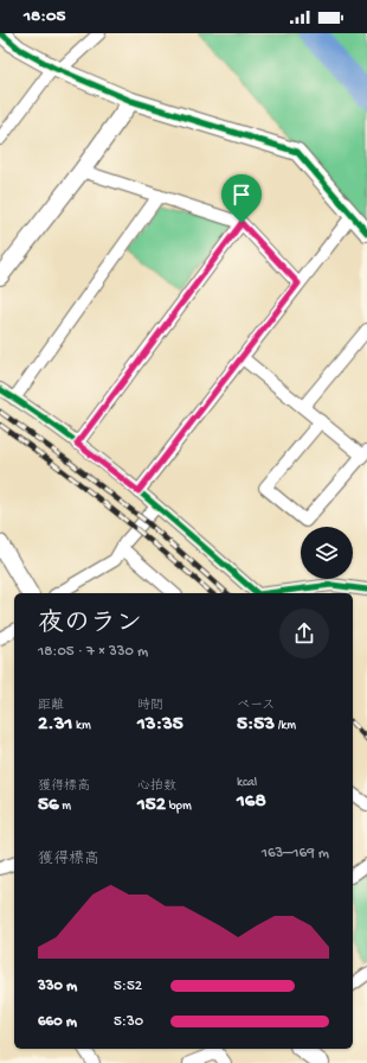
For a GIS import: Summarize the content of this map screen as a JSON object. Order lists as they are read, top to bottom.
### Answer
{
  "page": {
    "status": "18:05",
    "heading": ["夜のラン", "18:05 · 7 × 330 m"],
    "stats": [
      ["距離", "2.31 km"],
      ["時間", "13:35"],
      ["ペース", "5:53 /km"],
      ["獲得標高", "56 m"],
      ["心拍数", "152 bpm"],
      ["kcal", "168"]
    ],
    "chart": ["獲得標高", "163–169 m"],
    "list": [
      {
        "name": "330 m",
        "note": "5:52"
      },
      {
        "name": "660 m",
        "note": "5:30"
      }
    ]
  }
}
